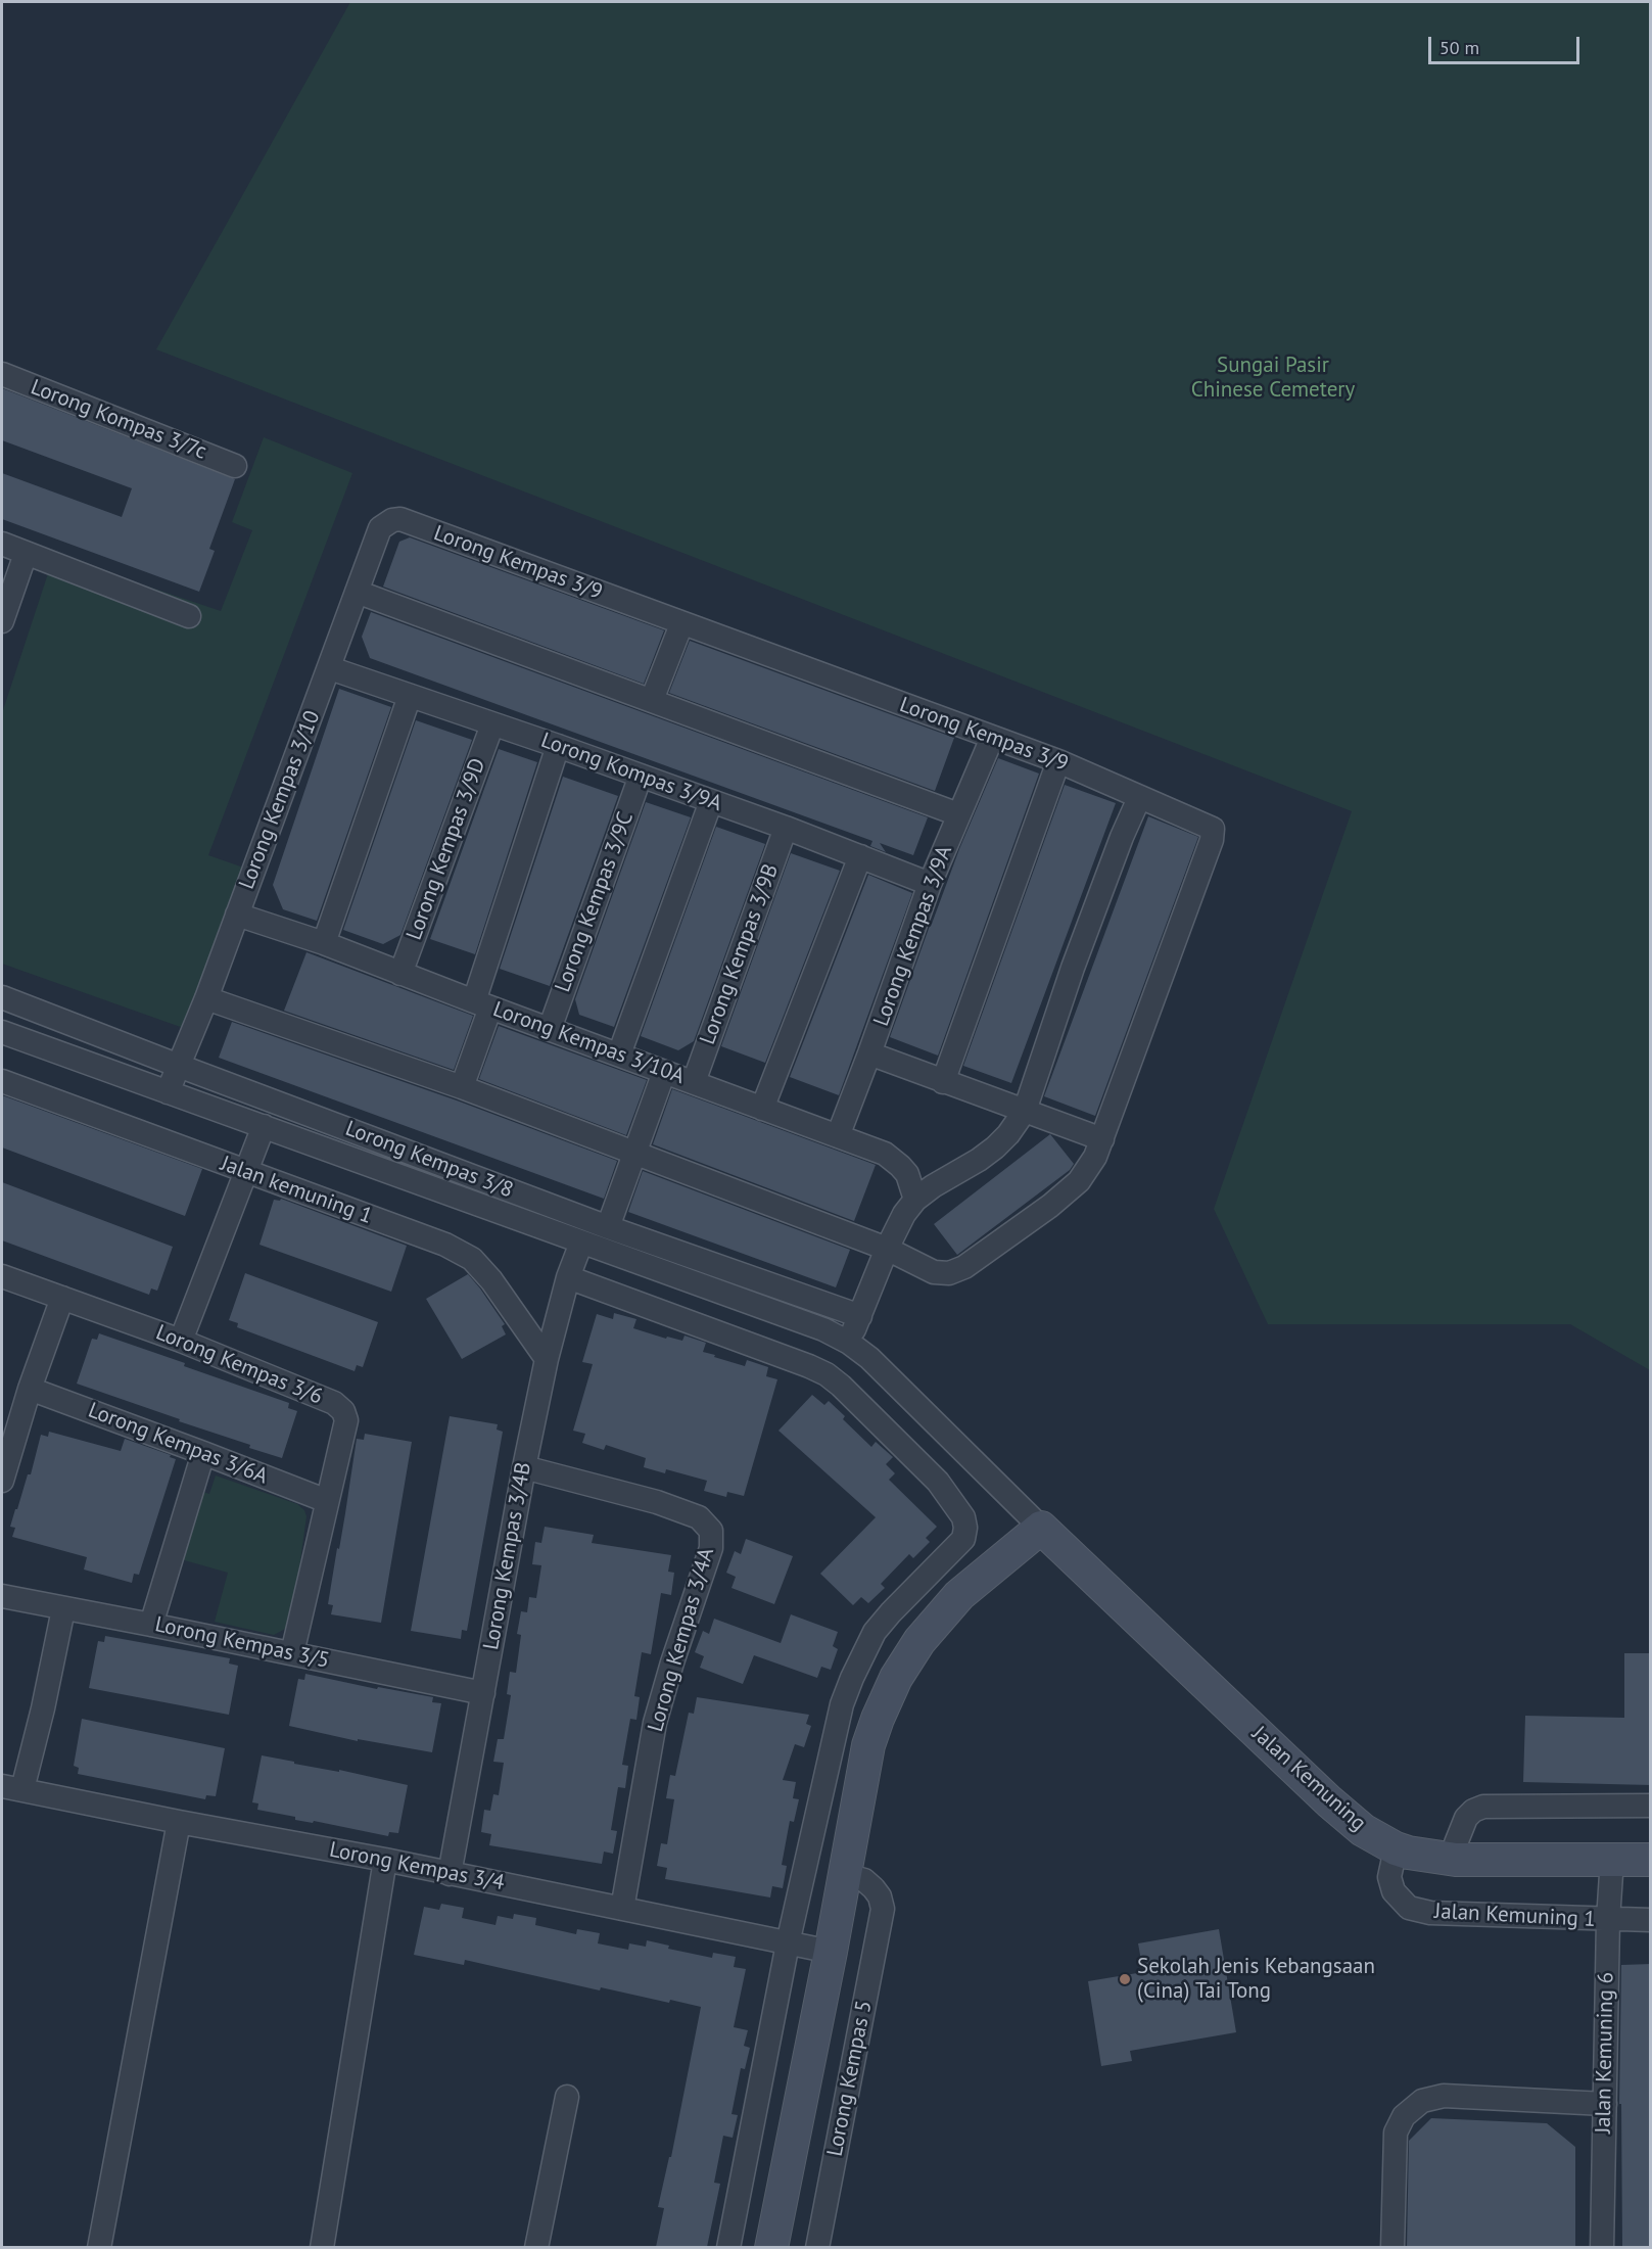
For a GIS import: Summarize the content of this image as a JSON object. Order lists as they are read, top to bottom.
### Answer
{
  "streets": {
    "street": [
      "Lorong Kompas 3/7c",
      "Lorong Kempas 3/9",
      "Lorong Kompas 3/9A",
      "Lorong Kempas 3/10",
      "Lorong Kempas 3/9D",
      "Lorong Kempas 3/9C",
      "Lorong Kempas 3/9A",
      "Lorong Kempas 3/9B",
      "Lorong Kempas 3/10A",
      "Lorong Kempas 3/8",
      "Jalan kemuning 1",
      "Lorong Kempas 3/6",
      "Lorong Kempas 3/6A",
      "Lorong Kempas 3/4B",
      "Lorong Kempas 3/4A",
      "Lorong Kempas 3/5",
      "Jalan Kemuning",
      "Lorong Kempas 3/4",
      "Jalan Kemuning 1",
      "Jalan Kemuning 6",
      "Lorong Kempas 5"
    ]
  },
  "crossings": [
    ["Lorong Kempas 3/9", "Lorong Kempas 3/10"],
    ["Lorong Kempas 3/9", "Lorong Kempas 3/9A"],
    ["Lorong Kompas 3/9A", "Lorong Kempas 3/10"],
    ["Lorong Kompas 3/9A", "Lorong Kempas 3/9D"],
    ["Lorong Kompas 3/9A", "Lorong Kempas 3/9C"],
    ["Lorong Kompas 3/9A", "Lorong Kempas 3/9A"],
    ["Lorong Kompas 3/9A", "Lorong Kempas 3/9B"],
    ["Lorong Kempas 3/10", "Lorong Kempas 3/10A"],
    ["Lorong Kempas 3/10", "Lorong Kempas 3/8"],
    ["Lorong Kempas 3/9D", "Lorong Kempas 3/10A"],
    ["Lorong Kempas 3/9C", "Lorong Kempas 3/10A"],
    ["Lorong Kempas 3/9A", "Lorong Kempas 3/10A"],
    ["Lorong Kempas 3/9B", "Lorong Kempas 3/10A"],
    ["Jalan kemuning 1", "Lorong Kempas 3/4B"],
    ["Lorong Kempas 3/6", "Lorong Kempas 3/6A"],
    ["Lorong Kempas 3/6", "Lorong Kempas 3/5"],
    ["Lorong Kempas 3/4B", "Lorong Kempas 3/4A"],
    ["Lorong Kempas 3/4B", "Lorong Kempas 3/5"],
    ["Lorong Kempas 3/4B", "Lorong Kempas 3/4"],
    ["Lorong Kempas 3/4A", "Lorong Kempas 3/4"],
    ["Jalan Kemuning", "Jalan Kemuning 1"],
    ["Jalan Kemuning", "Jalan Kemuning 6"],
    ["Jalan Kemuning 1", "Jalan Kemuning 6"]
  ],
  "parks": ["Sungai Pasir Chinese Cemetery"],
  "places": ["Sekolah Jenis Kebangsaan (Cina) Tai Tong"],
  "scale_bar": "50 m"
}
